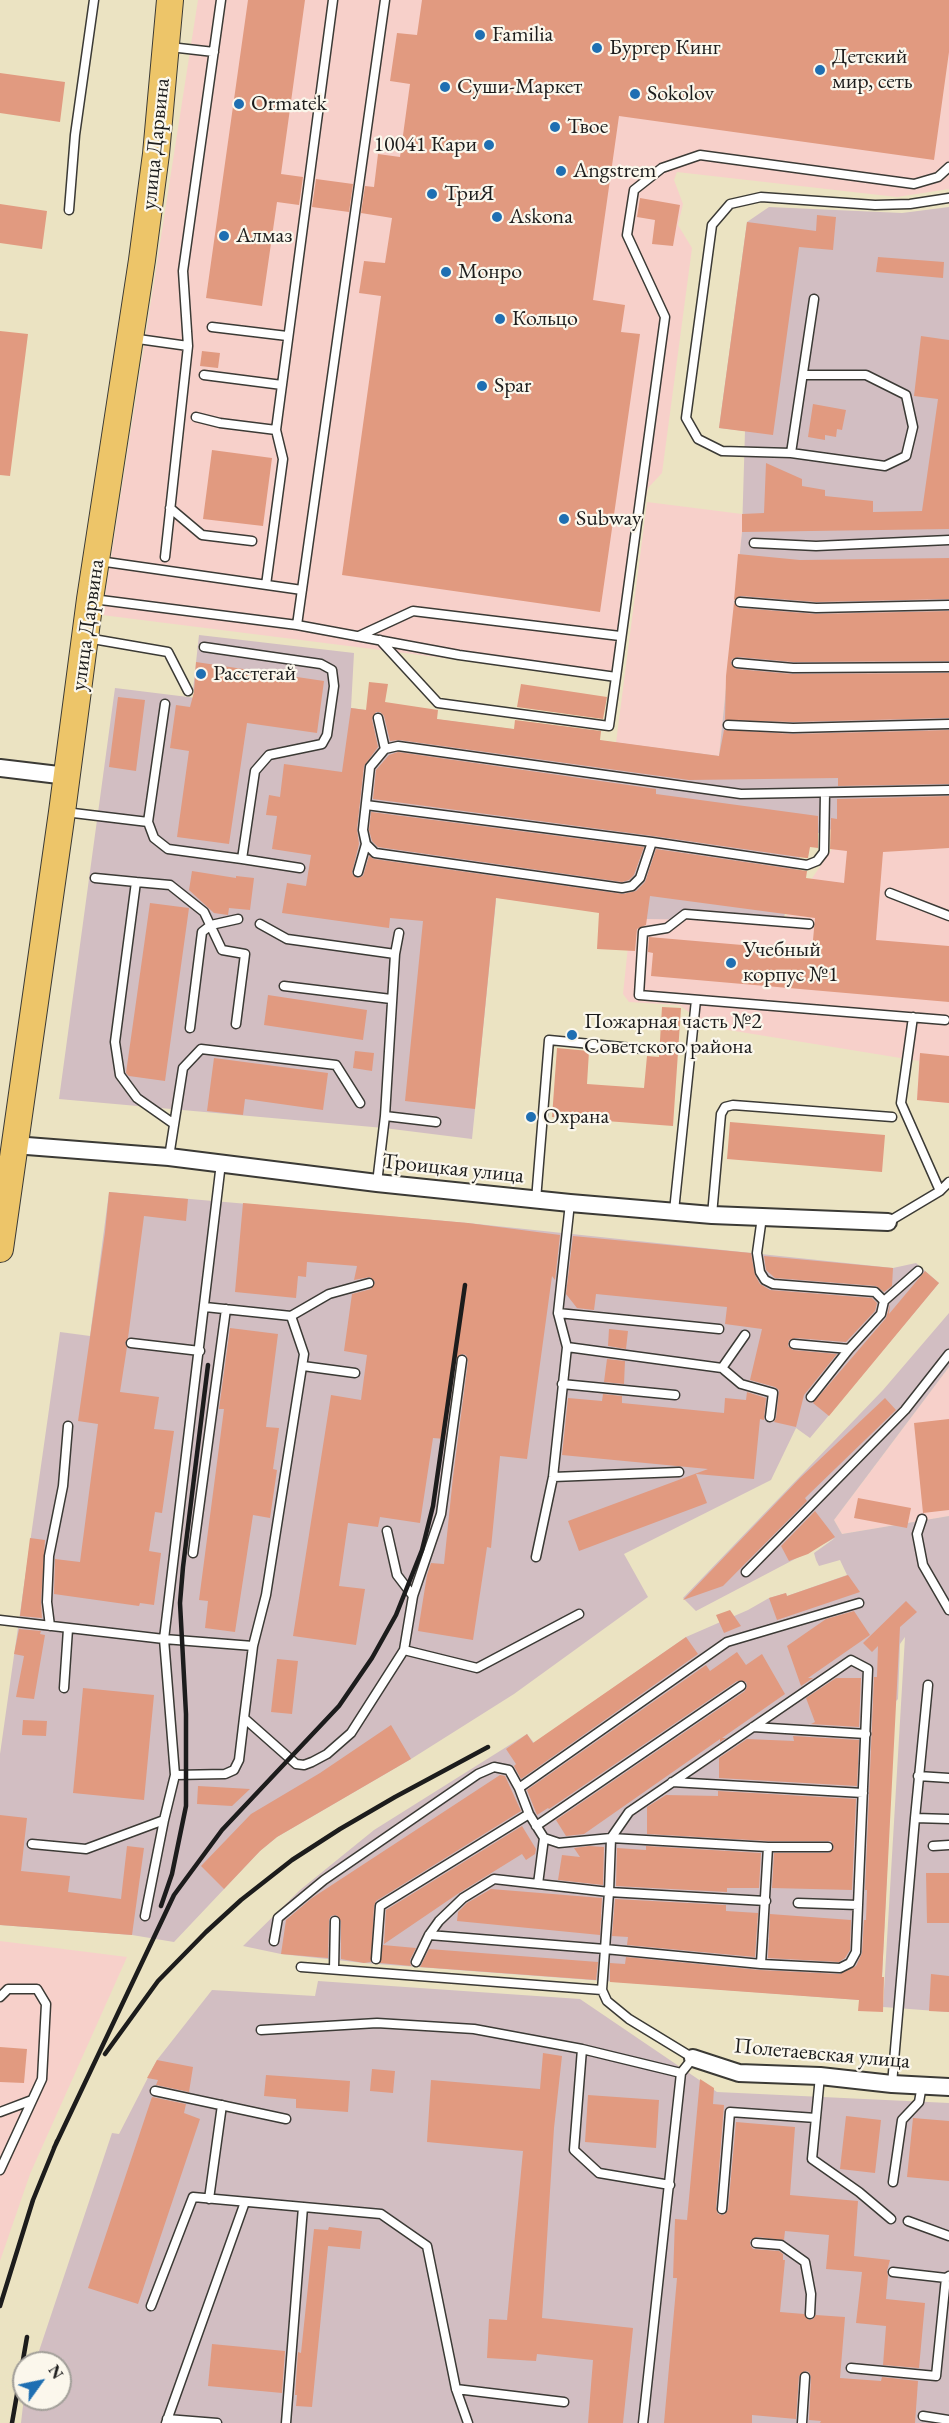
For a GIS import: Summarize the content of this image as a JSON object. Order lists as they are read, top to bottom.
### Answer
{
  "streets": {
    "main road": ["улица Дарвина"],
    "street": ["Троицкая улица", "Полетаевская улица"]
  },
  "crossings": [
    ["улица Дарвина", "Троицкая улица"]
  ],
  "places": [
    "Familia",
    "Бургер Кинг",
    "Детский мир, сеть",
    "Суши-Маркет",
    "Sokolov",
    "Ormatek",
    "Твое",
    "10041 Кари",
    "Angstrem",
    "ТриЯ",
    "Askona",
    "Алмаз",
    "Монро",
    "Кольцо",
    "Spar",
    "Subway",
    "Расстегай",
    "Учебный корпус №1",
    "Пожарная часть №2 Советского района",
    "Охрана"
  ],
  "north": "top right"
}
